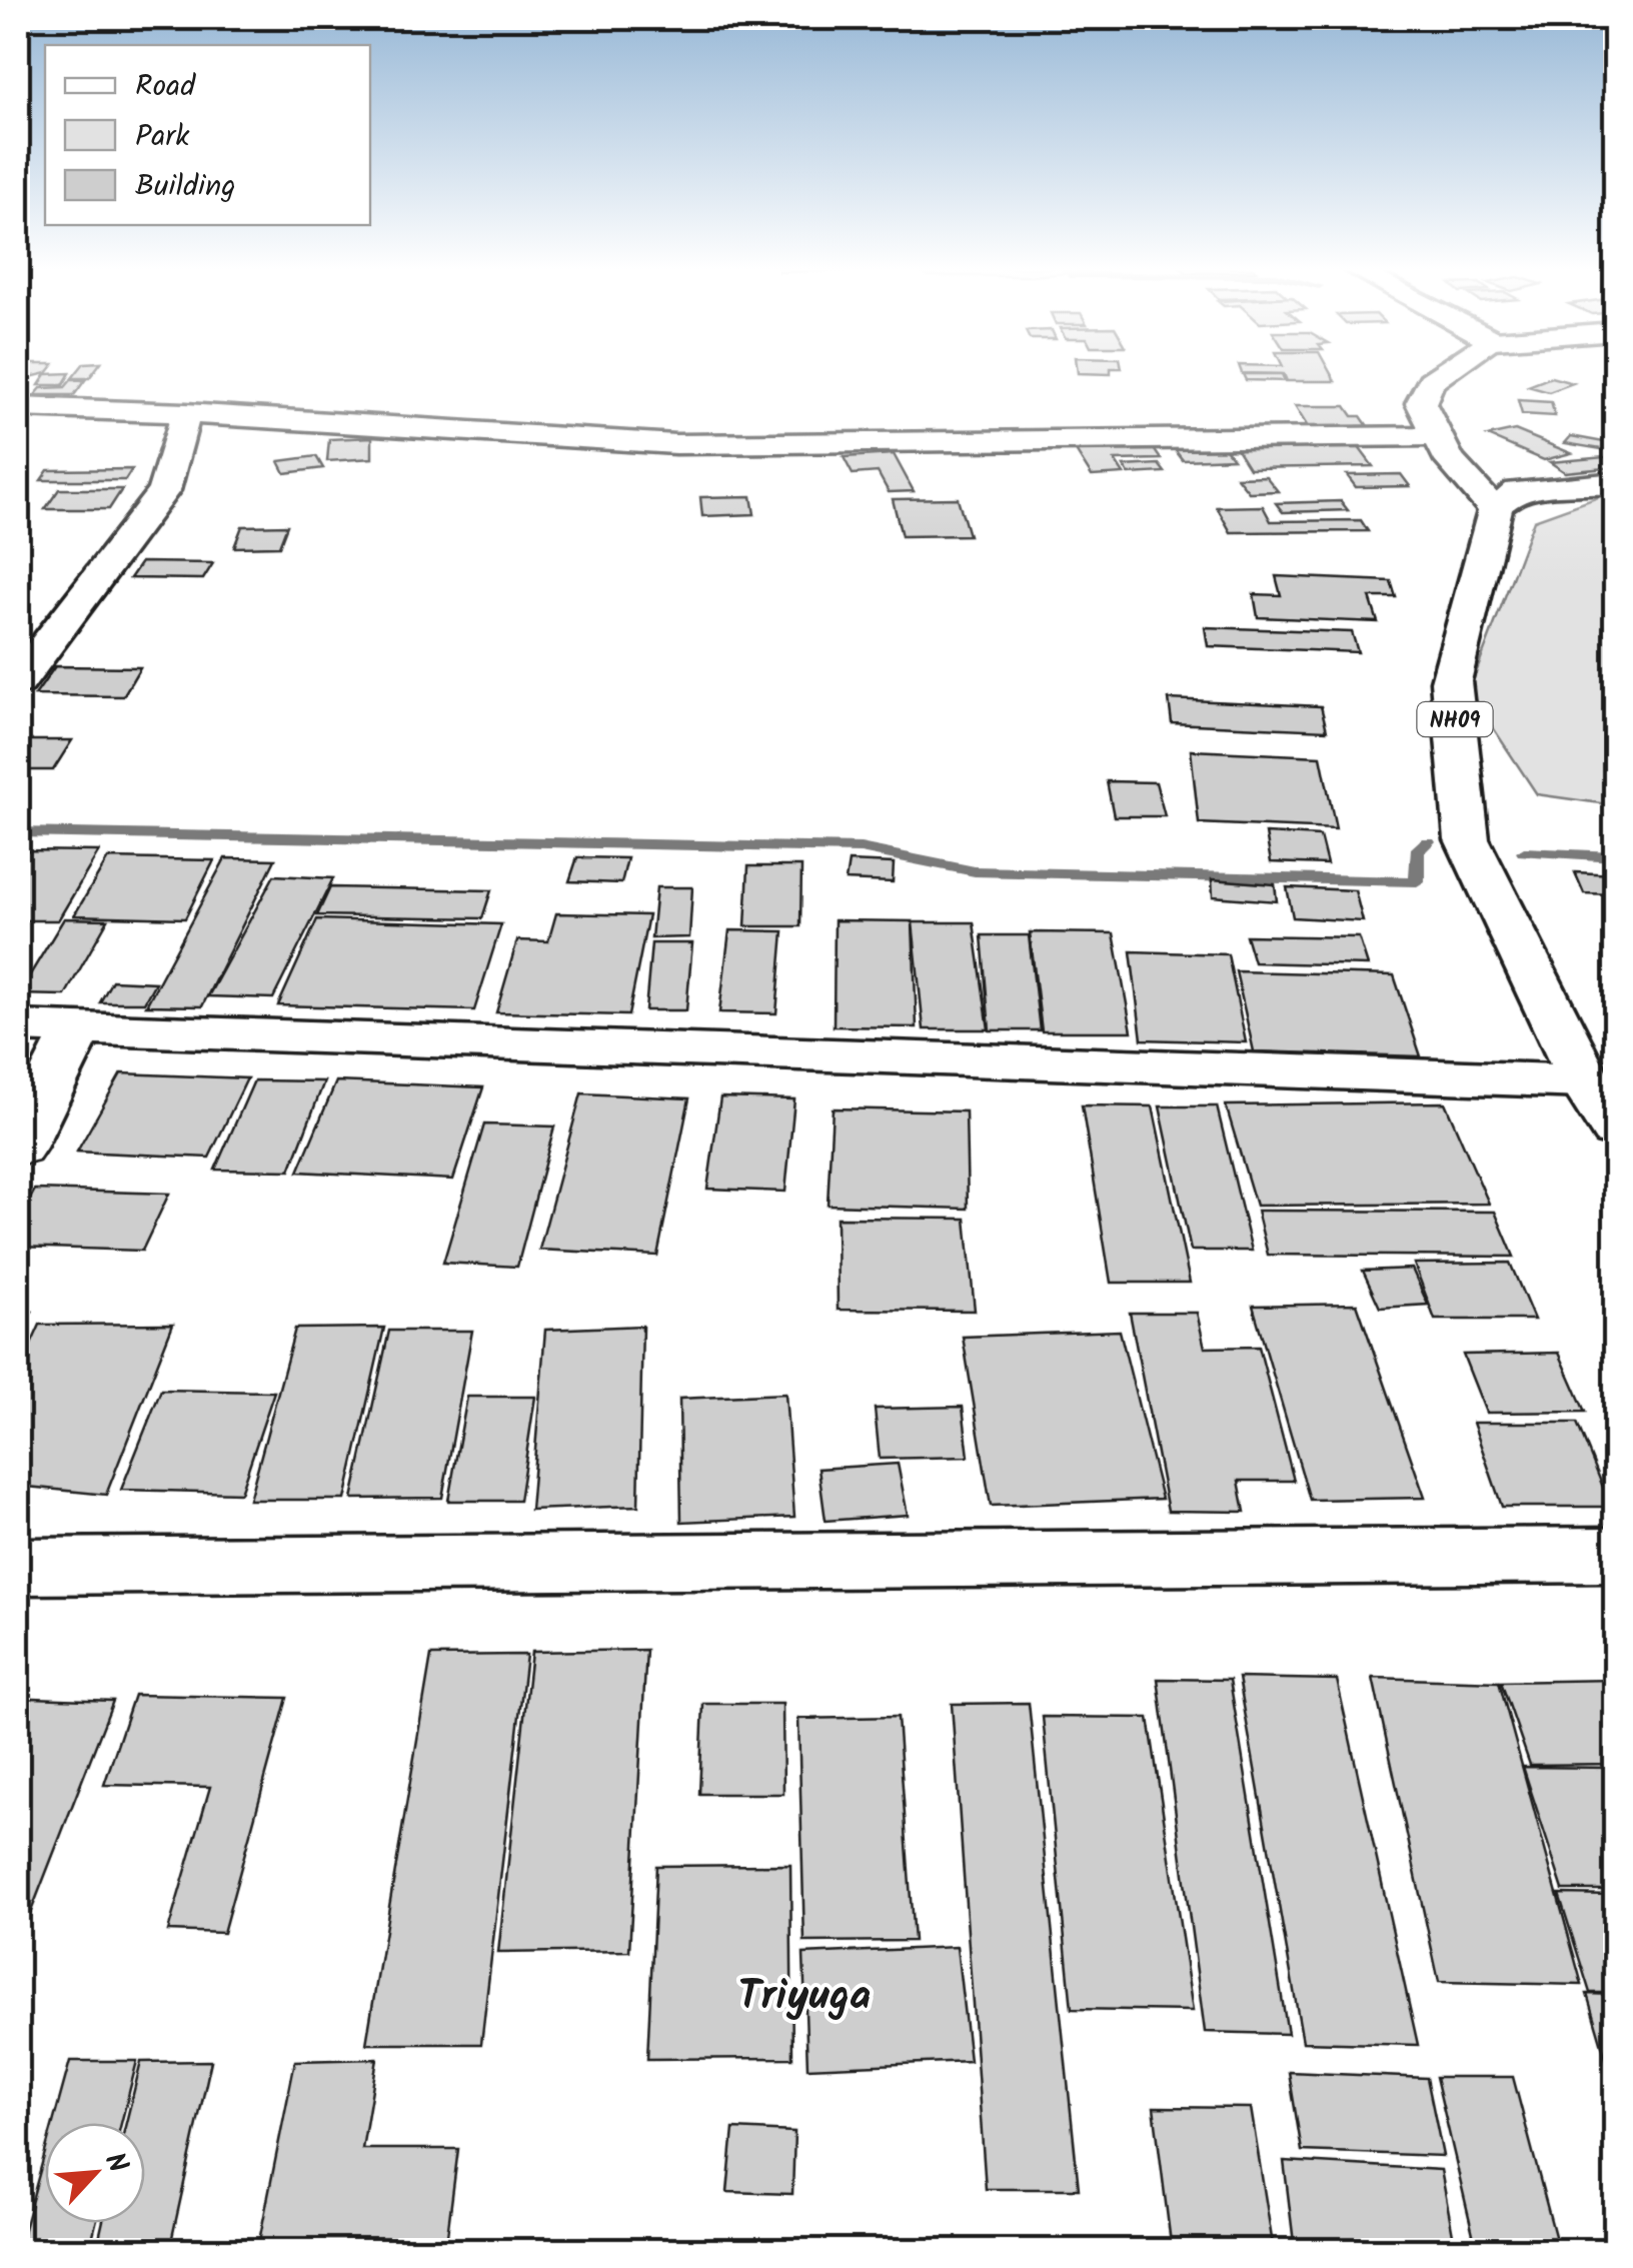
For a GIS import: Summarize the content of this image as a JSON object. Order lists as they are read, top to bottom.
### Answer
{
  "streets": {
    "street": ["NH09"]
  },
  "districts": ["Triyuga"],
  "legend": ["Road", "Park", "Building"],
  "north": "top right"
}
